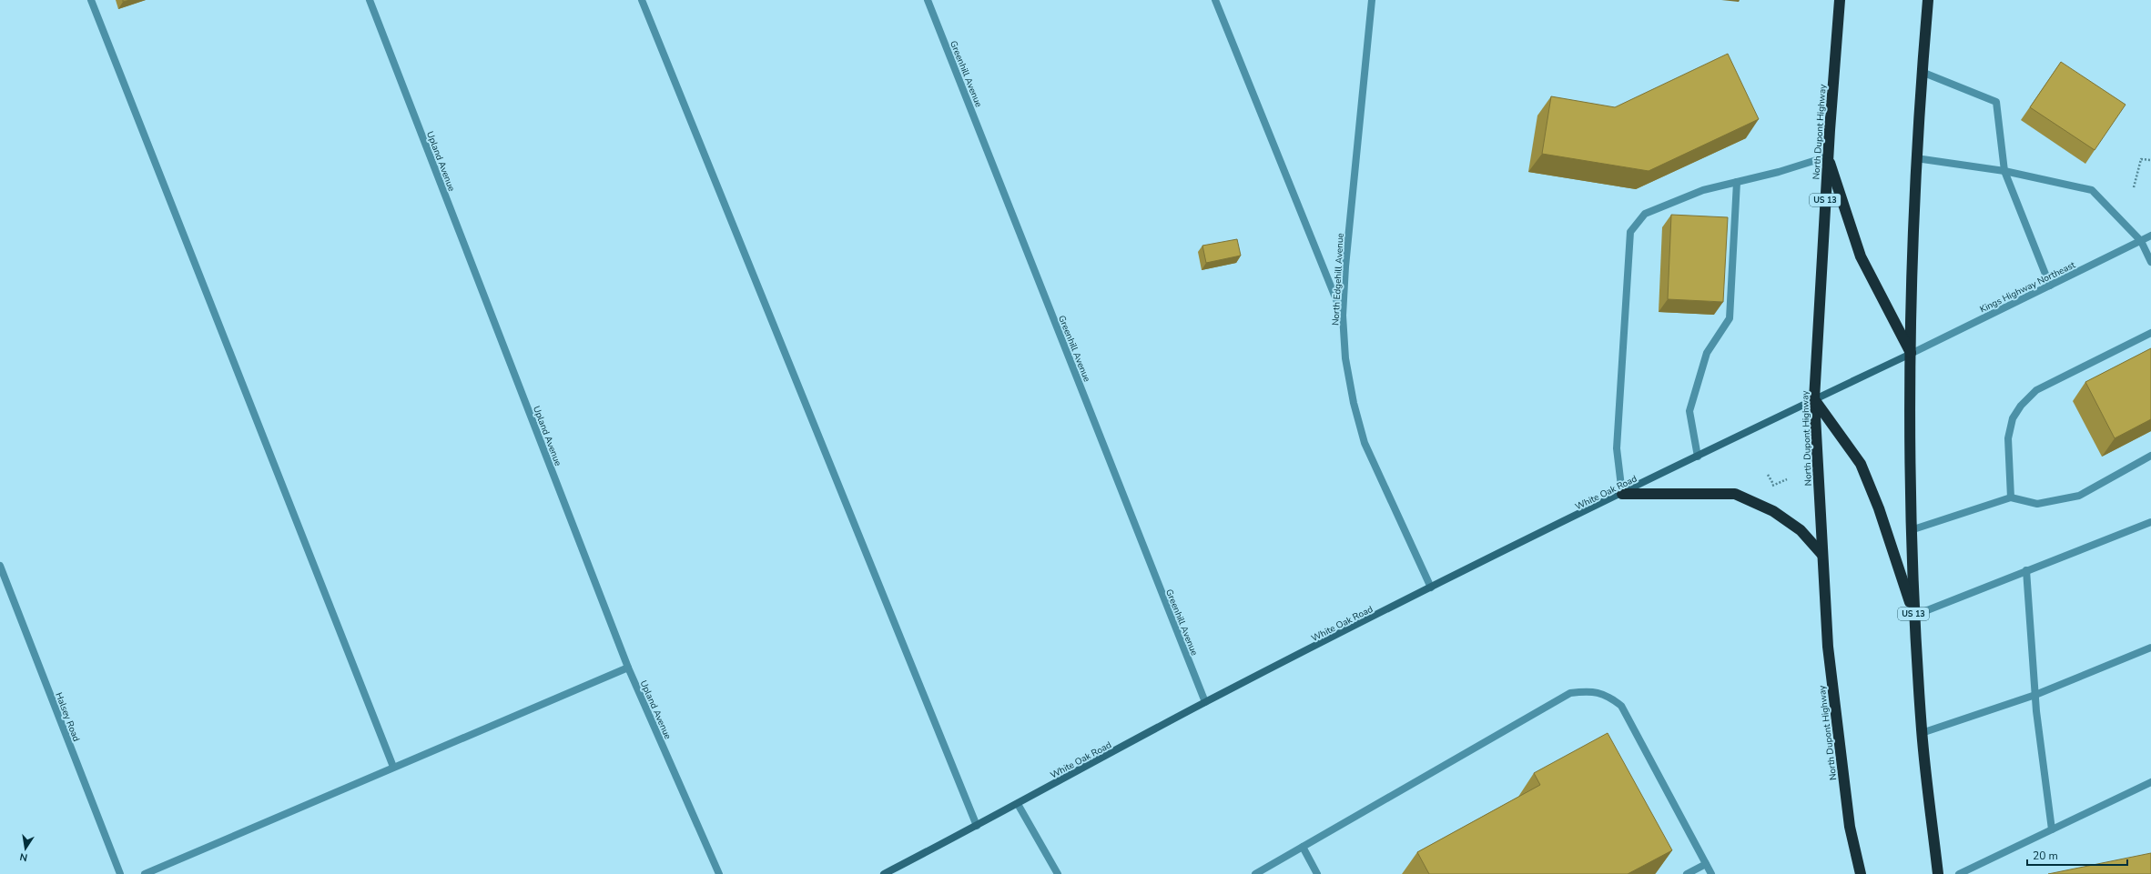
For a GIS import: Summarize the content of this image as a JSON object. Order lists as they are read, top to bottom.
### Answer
{
  "streets": {
    "highway": ["North Dupont Highway", "US 13"],
    "street": [
      "Greenhill Avenue",
      "Upland Avenue",
      "North Edgehill Avenue",
      "Kings Highway Northeast",
      "White Oak Road",
      "Halsey Road"
    ]
  },
  "crossings": [
    ["Greenhill Avenue", "White Oak Road"],
    ["North Dupont Highway", "White Oak Road"],
    ["US 13", "Kings Highway Northeast"],
    ["US 13", "White Oak Road"],
    ["North Edgehill Avenue", "White Oak Road"],
    ["Kings Highway Northeast", "White Oak Road"]
  ],
  "scale_bar": "20 m",
  "north": "bottom"
}
